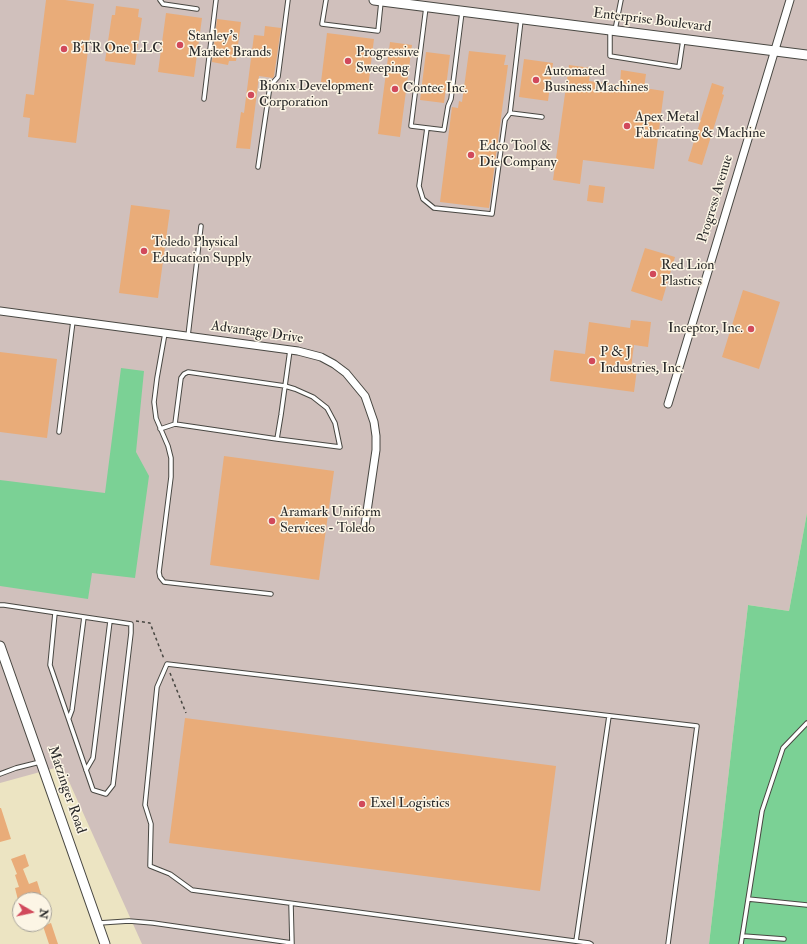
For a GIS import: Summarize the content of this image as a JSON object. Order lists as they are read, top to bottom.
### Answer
{
  "streets": {
    "street": [
      "Enterprise Boulevard",
      "Progress Avenue",
      "Advantage Drive",
      "Matzinger Road"
    ]
  },
  "crossings": [
    ["Enterprise Boulevard", "Progress Avenue"]
  ],
  "places": [
    "Stanley's Market Brands",
    "BTR One LLC",
    "Progressive Sweeping",
    "Automated Business Machines",
    "Contec Inc.",
    "Bionix Development Corporation",
    "Apex Metal Fabricating & Machine",
    "Edco Tool & Die Company",
    "Toledo Physical Education Supply",
    "Red Lion Plastics",
    "Inceptor, Inc.",
    "P & J Industries, Inc.",
    "Aramark Uniform Services - Toledo",
    "Exel Logistics"
  ],
  "north": "right"
}
